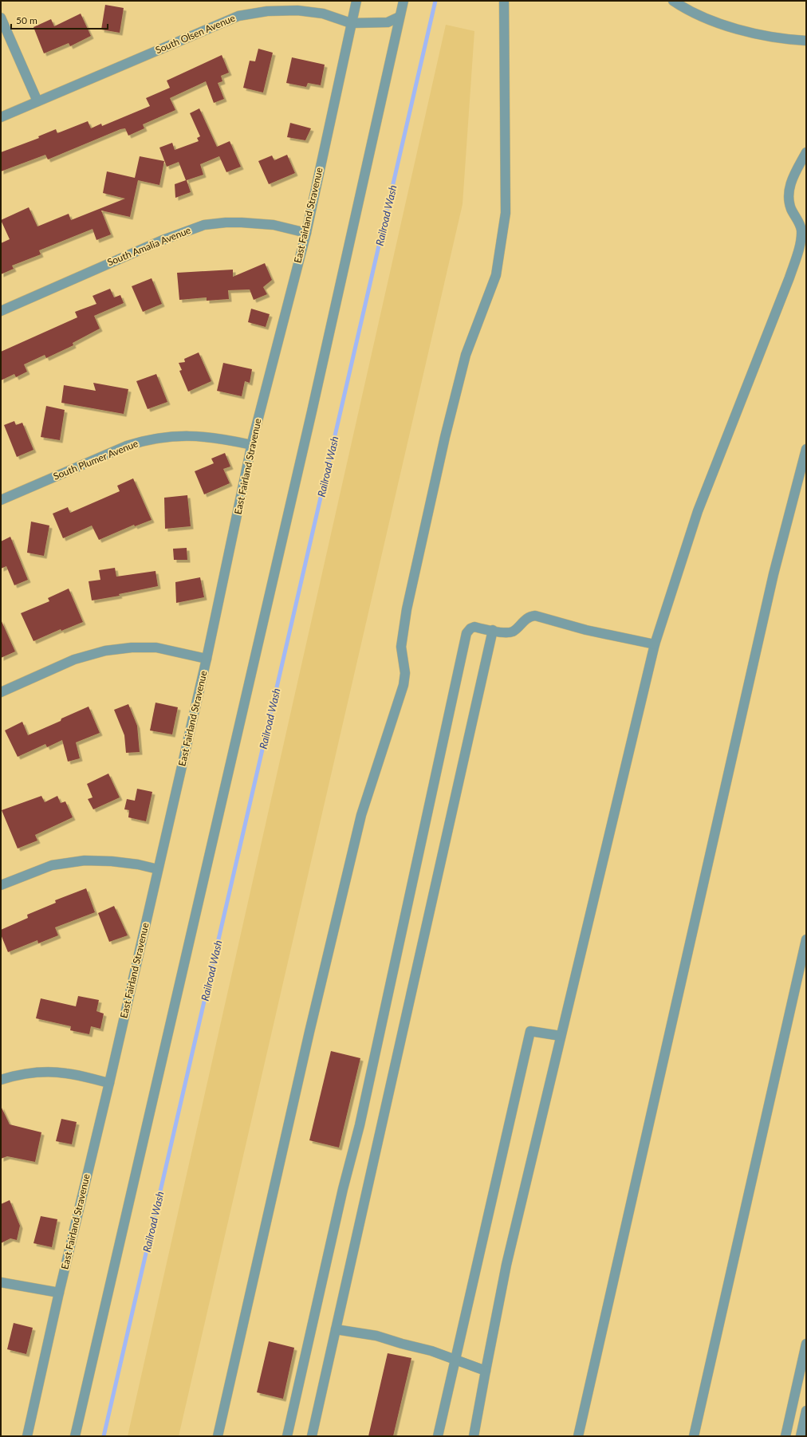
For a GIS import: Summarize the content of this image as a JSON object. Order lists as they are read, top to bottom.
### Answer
{
  "streets": {
    "street": [
      "South Olsen Avenue",
      "East Fairland Stravenue",
      "South Amalia Avenue",
      "South Plumer Avenue"
    ]
  },
  "crossings": [
    ["South Olsen Avenue", "East Fairland Stravenue"],
    ["East Fairland Stravenue", "South Amalia Avenue"],
    ["East Fairland Stravenue", "South Plumer Avenue"]
  ],
  "water": ["Railroad Wash"],
  "scale_bar": "50 m"
}
